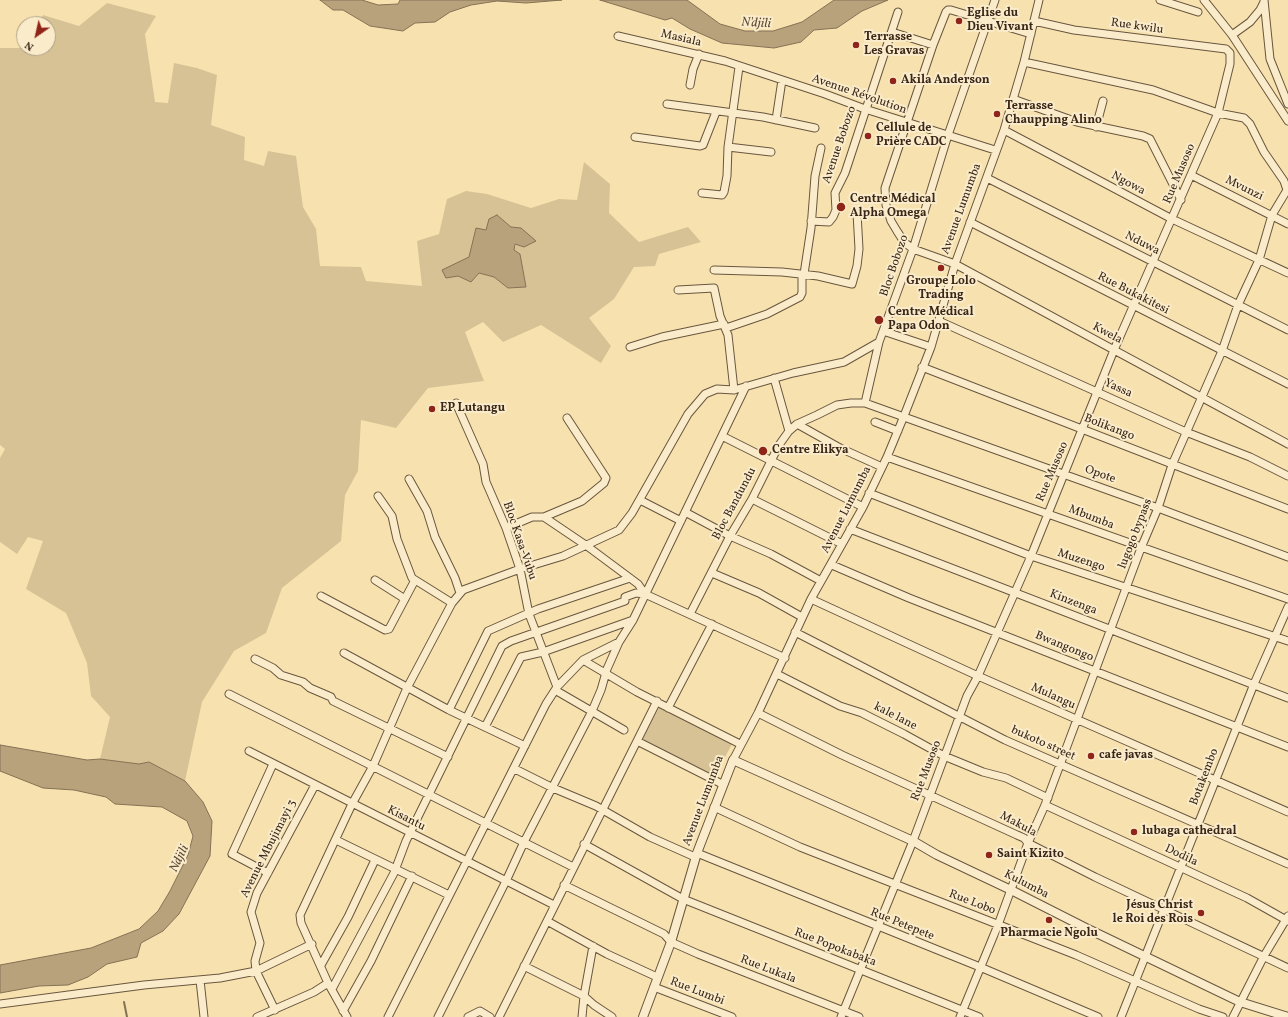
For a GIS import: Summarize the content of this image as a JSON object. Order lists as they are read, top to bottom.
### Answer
{
  "streets": {
    "street": [
      "Rue kwilu",
      "Masiala",
      "Avenue Révolution",
      "Avenue Bobozo",
      "Rue Musoso",
      "Ngowa",
      "Mvunzi",
      "Avenue Lumumba",
      "Nduwa",
      "Bloc Bobozo",
      "Rue Bukakitesi",
      "Kwela",
      "Yassa",
      "Bolikango",
      "Opote",
      "Bloc Bandundu",
      "Mbumba",
      "lugogo bypass",
      "Bloc Kasa-Vubu",
      "Muzengo",
      "Kinzenga",
      "Bwangongo",
      "Mulangu",
      "kale lane",
      "bukoto street",
      "Botakembo",
      "Kisantu",
      "Makula",
      "Avenue Mbujimayi 3",
      "Dodila",
      "Kulumba",
      "Rue Lobo",
      "Rue Petepete",
      "Rue Popokabaka",
      "Rue Lukala",
      "Rue Lumbi"
    ]
  },
  "crossings": [
    ["Rue kwilu", "Rue Musoso"],
    ["Rue kwilu", "Avenue Lumumba"],
    ["Masiala", "Avenue Révolution"],
    ["Avenue Révolution", "Avenue Bobozo"],
    ["Avenue Révolution", "Avenue Lumumba"],
    ["Avenue Révolution", "Bloc Bobozo"],
    ["Rue Musoso", "Ngowa"],
    ["Rue Musoso", "Mvunzi"],
    ["Rue Musoso", "Nduwa"],
    ["Rue Musoso", "Rue Bukakitesi"],
    ["Rue Musoso", "Kwela"],
    ["Rue Musoso", "Yassa"],
    ["Rue Musoso", "Bolikango"],
    ["Rue Musoso", "Opote"],
    ["Rue Musoso", "Mbumba"],
    ["Rue Musoso", "Muzengo"],
    ["Rue Musoso", "Kinzenga"],
    ["Rue Musoso", "Bwangongo"],
    ["Rue Musoso", "Mulangu"],
    ["Rue Musoso", "kale lane"],
    ["Rue Musoso", "bukoto street"],
    ["Rue Musoso", "Makula"],
    ["Rue Musoso", "Kulumba"],
    ["Rue Musoso", "Rue Lobo"],
    ["Rue Musoso", "Rue Petepete"],
    ["Rue Musoso", "Rue Popokabaka"],
    ["Rue Musoso", "Rue Lukala"],
    ["Ngowa", "Avenue Lumumba"],
    ["Ngowa", "lugogo bypass"],
    ["Mvunzi", "lugogo bypass"],
    ["Avenue Lumumba", "Nduwa"],
    ["Avenue Lumumba", "Rue Bukakitesi"],
    ["Avenue Lumumba", "Kwela"],
    ["Avenue Lumumba", "Yassa"],
    ["Avenue Lumumba", "Bolikango"],
    ["Avenue Lumumba", "Opote"],
    ["Avenue Lumumba", "Bloc Bandundu"],
    ["Avenue Lumumba", "Mbumba"],
    ["Avenue Lumumba", "Muzengo"],
    ["Avenue Lumumba", "Kinzenga"],
    ["Avenue Lumumba", "Bwangongo"],
    ["Avenue Lumumba", "Mulangu"],
    ["Avenue Lumumba", "kale lane"],
    ["Avenue Lumumba", "bukoto street"],
    ["Avenue Lumumba", "Makula"],
    ["Avenue Lumumba", "Kulumba"],
    ["Avenue Lumumba", "Rue Lobo"],
    ["Avenue Lumumba", "Rue Petepete"],
    ["Avenue Lumumba", "Rue Popokabaka"],
    ["Avenue Lumumba", "Rue Lukala"],
    ["Avenue Lumumba", "Rue Lumbi"],
    ["Nduwa", "lugogo bypass"],
    ["Bloc Bobozo", "Kwela"],
    ["Bloc Bobozo", "Bloc Bandundu"],
    ["Rue Bukakitesi", "lugogo bypass"],
    ["Kwela", "lugogo bypass"],
    ["Yassa", "lugogo bypass"],
    ["Bolikango", "lugogo bypass"],
    ["Opote", "Bloc Bandundu"],
    ["Opote", "lugogo bypass"],
    ["Mbumba", "lugogo bypass"],
    ["lugogo bypass", "Muzengo"],
    ["lugogo bypass", "Kinzenga"],
    ["lugogo bypass", "Bwangongo"],
    ["lugogo bypass", "Mulangu"],
    ["lugogo bypass", "kale lane"],
    ["lugogo bypass", "bukoto street"],
    ["lugogo bypass", "Makula"],
    ["lugogo bypass", "Dodila"],
    ["lugogo bypass", "Kulumba"],
    ["lugogo bypass", "Rue Lobo"],
    ["lugogo bypass", "Rue Petepete"],
    ["lugogo bypass", "Rue Popokabaka"],
    ["Muzengo", "Botakembo"],
    ["Kinzenga", "Botakembo"],
    ["Bwangongo", "Botakembo"],
    ["Mulangu", "Botakembo"],
    ["kale lane", "Dodila"],
    ["bukoto street", "Botakembo"],
    ["Botakembo", "Makula"],
    ["Botakembo", "Dodila"],
    ["Botakembo", "Kulumba"],
    ["Botakembo", "Rue Lobo"],
    ["Kisantu", "Avenue Mbujimayi 3"]
  ],
  "water": ["N'djili", "Ndjili"],
  "places": [
    "Eglise du Dieu Vivant",
    "Terrasse Les Gravas",
    "Akila Anderson",
    "Terrasse Chaupping Alino",
    "Cellule de Prière CADC",
    "Centre Médical Alpha Omega",
    "Groupe Lolo Trading",
    "Centre Médical Papa Odon",
    "EP Lutangu",
    "Centre Elikya",
    "cafe javas",
    "lubaga cathedral",
    "Saint Kizito",
    "Jésus Christ le Roi des Rois",
    "Pharmacie Ngolu"
  ],
  "north": "bottom left"
}
